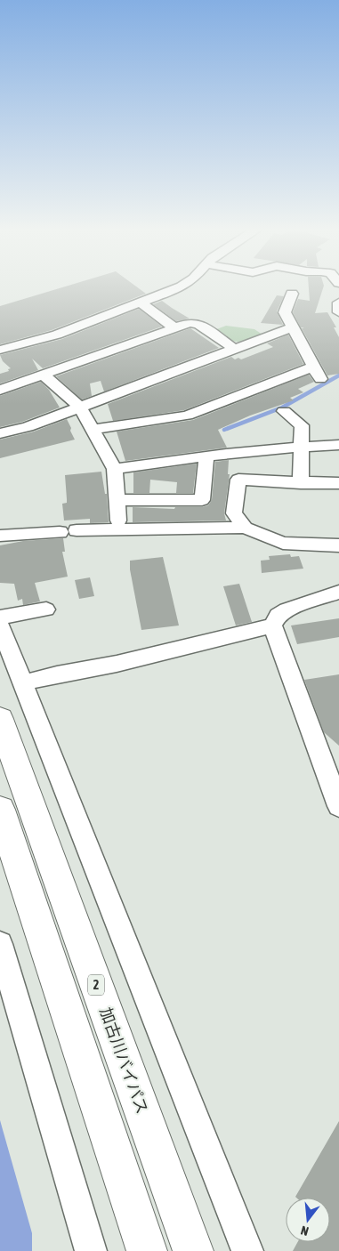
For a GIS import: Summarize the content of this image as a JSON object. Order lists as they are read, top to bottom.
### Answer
{
  "streets": {
    "highway": ["2", "加古川バイパス"]
  },
  "north": "bottom"
}
